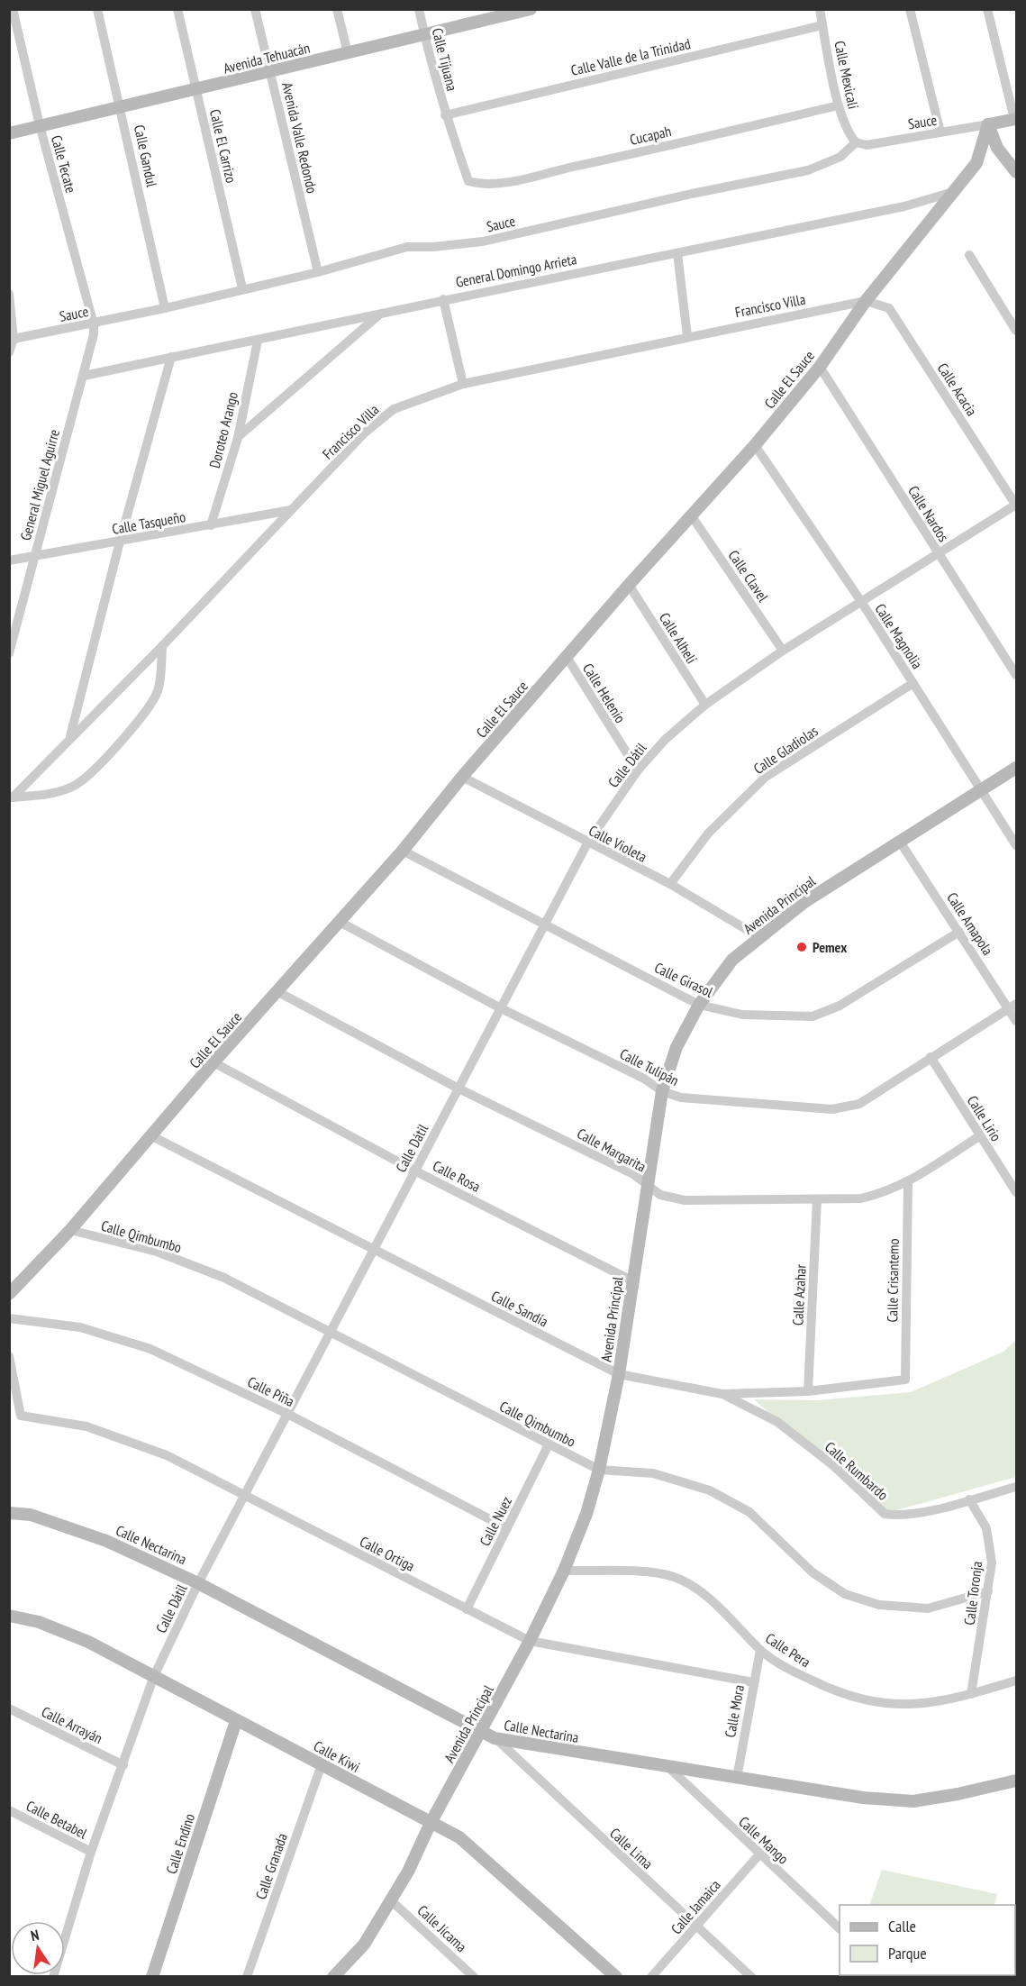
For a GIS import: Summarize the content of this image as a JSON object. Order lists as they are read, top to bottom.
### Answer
{
  "streets": {
    "street": [
      "Calle Valle de la Trinidad",
      "Avenida Tehuacán",
      "Calle Tijuana",
      "Calle Mexicali",
      "Sauce",
      "Cucapah",
      "Avenida Valle Redondo",
      "Calle El Carrizo",
      "Calle Gandul",
      "Calle Tecate",
      "General Domingo Arrieta",
      "Francisco Villa",
      "Calle El Sauce",
      "Calle Acacia",
      "Doroteo Arango",
      "General Miguel Aguirre",
      "Calle Nardos",
      "Calle Tasqueño",
      "Calle Clavel",
      "Calle Magnolia",
      "Calle Alhelí",
      "Calle Helenio",
      "Calle Gladiolas",
      "Calle Dátil",
      "Calle Violeta",
      "Avenida Principal",
      "Calle Amapola",
      "Calle Girasol",
      "Calle Tulipán",
      "Calle Lirio",
      "Calle Margarita",
      "Calle Rosa",
      "Calle Qimbumbo",
      "Calle Crisantemo",
      "Calle Azahar",
      "Calle Sandía",
      "Calle Piña",
      "Calle Rumbardo",
      "Calle Nuez",
      "Calle Nectarina",
      "Calle Ortiga",
      "Calle Toronja",
      "Calle Pera",
      "Calle Mora",
      "Calle Arrayán",
      "Calle Kiwi",
      "Calle Betabel",
      "Calle Mango",
      "Calle Endino",
      "Calle Lima",
      "Calle Granada",
      "Calle Jamaica",
      "Calle Jícama"
    ]
  },
  "crossings": [
    ["Calle Valle de la Trinidad", "Calle Tijuana"],
    ["Calle Valle de la Trinidad", "Calle Mexicali"],
    ["Avenida Tehuacán", "Calle Tijuana"],
    ["Avenida Tehuacán", "Avenida Valle Redondo"],
    ["Avenida Tehuacán", "Calle El Carrizo"],
    ["Avenida Tehuacán", "Calle Gandul"],
    ["Avenida Tehuacán", "Calle Tecate"],
    ["Calle Tijuana", "Cucapah"],
    ["Calle Mexicali", "Sauce"],
    ["Calle Mexicali", "Cucapah"],
    ["Sauce", "Avenida Valle Redondo"],
    ["Sauce", "Calle El Carrizo"],
    ["Sauce", "Calle Gandul"],
    ["Sauce", "Calle Tecate"],
    ["Sauce", "Calle El Sauce"],
    ["Sauce", "General Miguel Aguirre"],
    ["Calle Tecate", "General Miguel Aguirre"],
    ["General Domingo Arrieta", "Calle El Sauce"],
    ["General Domingo Arrieta", "Doroteo Arango"],
    ["General Domingo Arrieta", "General Miguel Aguirre"],
    ["Francisco Villa", "Calle El Sauce"],
    ["Francisco Villa", "Calle Acacia"],
    ["Francisco Villa", "Calle Tasqueño"],
    ["Calle El Sauce", "Calle Acacia"],
    ["Calle El Sauce", "Calle Nardos"],
    ["Calle El Sauce", "Calle Clavel"],
    ["Calle El Sauce", "Calle Magnolia"],
    ["Calle El Sauce", "Calle Alhelí"],
    ["Calle El Sauce", "Calle Helenio"],
    ["Calle El Sauce", "Calle Violeta"],
    ["Calle El Sauce", "Calle Girasol"],
    ["Calle El Sauce", "Calle Tulipán"],
    ["Calle El Sauce", "Calle Margarita"],
    ["Calle El Sauce", "Calle Rosa"],
    ["Calle El Sauce", "Calle Qimbumbo"],
    ["Calle El Sauce", "Calle Sandía"],
    ["Calle Acacia", "Calle Dátil"],
    ["Doroteo Arango", "Calle Tasqueño"],
    ["General Miguel Aguirre", "Calle Tasqueño"],
    ["Calle Nardos", "Calle Dátil"],
    ["Calle Clavel", "Calle Dátil"],
    ["Calle Magnolia", "Calle Gladiolas"],
    ["Calle Magnolia", "Calle Dátil"],
    ["Calle Magnolia", "Avenida Principal"],
    ["Calle Alhelí", "Calle Dátil"],
    ["Calle Helenio", "Calle Dátil"],
    ["Calle Gladiolas", "Calle Violeta"],
    ["Calle Dátil", "Calle Violeta"],
    ["Calle Dátil", "Calle Girasol"],
    ["Calle Dátil", "Calle Tulipán"],
    ["Calle Dátil", "Calle Margarita"],
    ["Calle Dátil", "Calle Rosa"],
    ["Calle Dátil", "Calle Qimbumbo"],
    ["Calle Dátil", "Calle Sandía"],
    ["Calle Dátil", "Calle Piña"],
    ["Calle Dátil", "Calle Nectarina"],
    ["Calle Dátil", "Calle Ortiga"],
    ["Calle Dátil", "Calle Arrayán"],
    ["Calle Dátil", "Calle Kiwi"],
    ["Calle Dátil", "Calle Betabel"],
    ["Calle Violeta", "Avenida Principal"],
    ["Avenida Principal", "Calle Amapola"],
    ["Avenida Principal", "Calle Girasol"],
    ["Avenida Principal", "Calle Tulipán"],
    ["Avenida Principal", "Calle Margarita"],
    ["Avenida Principal", "Calle Rosa"],
    ["Avenida Principal", "Calle Qimbumbo"],
    ["Avenida Principal", "Calle Sandía"],
    ["Avenida Principal", "Calle Nectarina"],
    ["Avenida Principal", "Calle Ortiga"],
    ["Avenida Principal", "Calle Pera"],
    ["Avenida Principal", "Calle Kiwi"],
    ["Avenida Principal", "Calle Jícama"],
    ["Calle Amapola", "Calle Girasol"],
    ["Calle Amapola", "Calle Tulipán"],
    ["Calle Tulipán", "Calle Lirio"],
    ["Calle Lirio", "Calle Margarita"],
    ["Calle Margarita", "Calle Crisantemo"],
    ["Calle Margarita", "Calle Azahar"],
    ["Calle Qimbumbo", "Calle Nuez"],
    ["Calle Qimbumbo", "Calle Toronja"],
    ["Calle Crisantemo", "Calle Sandía"],
    ["Calle Azahar", "Calle Sandía"],
    ["Calle Sandía", "Calle Rumbardo"],
    ["Calle Piña", "Calle Nuez"],
    ["Calle Rumbardo", "Calle Toronja"],
    ["Calle Nuez", "Calle Ortiga"],
    ["Calle Nectarina", "Calle Mora"],
    ["Calle Nectarina", "Calle Mango"],
    ["Calle Nectarina", "Calle Lima"],
    ["Calle Ortiga", "Calle Mora"],
    ["Calle Toronja", "Calle Pera"],
    ["Calle Pera", "Calle Mora"],
    ["Calle Kiwi", "Calle Endino"],
    ["Calle Kiwi", "Calle Granada"],
    ["Calle Mango", "Calle Jamaica"],
    ["Calle Lima", "Calle Jamaica"]
  ],
  "places": ["Pemex"],
  "legend": ["Calle", "Parque"],
  "north": "top"
}
